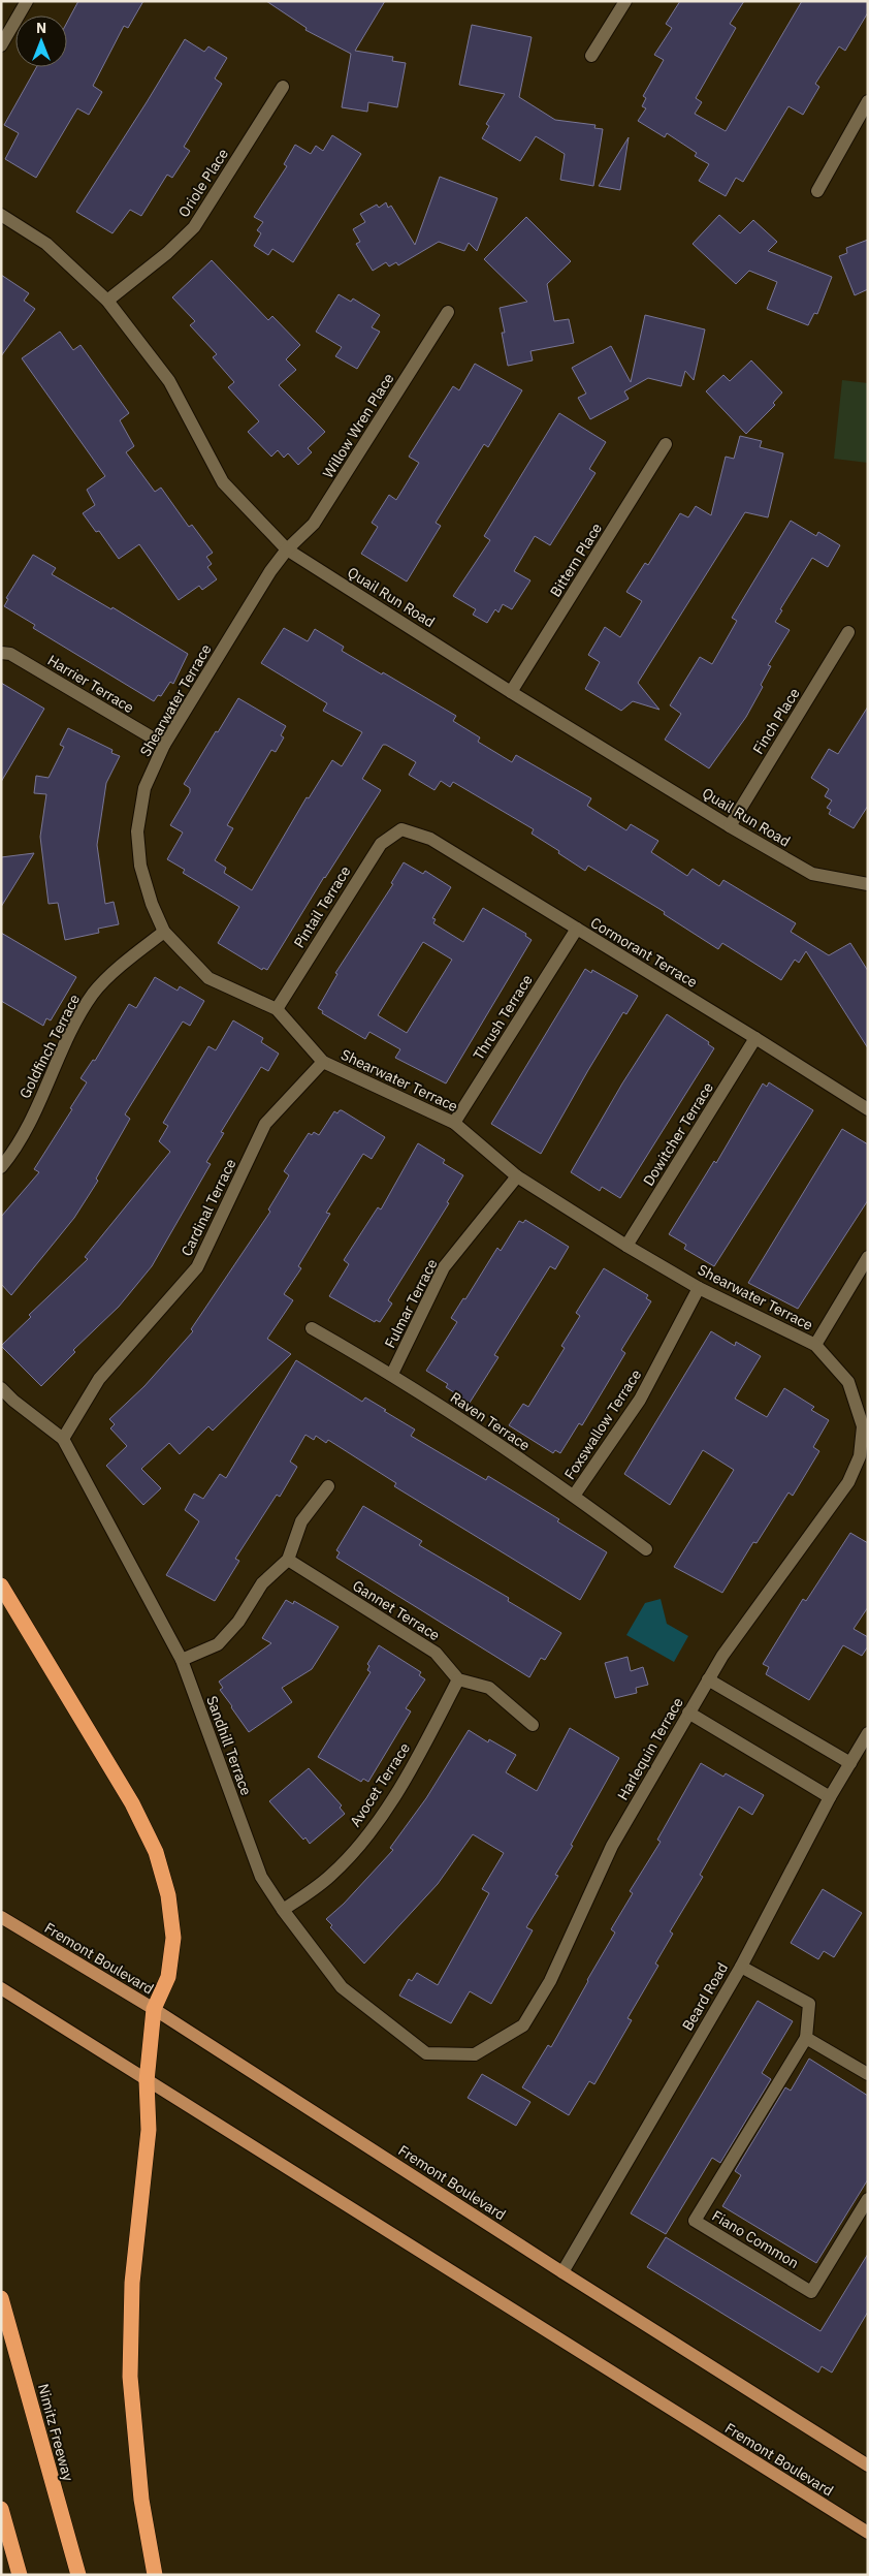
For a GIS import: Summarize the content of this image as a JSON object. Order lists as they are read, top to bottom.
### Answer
{
  "streets": {
    "highway": ["Nimitz Freeway"],
    "main road": ["Fremont Boulevard"],
    "street": [
      "Oriole Place",
      "Willow Wren Place",
      "Bittern Place",
      "Quail Run Road",
      "Harrier Terrace",
      "Shearwater Terrace",
      "Finch Place",
      "Pintail Terrace",
      "Cormorant Terrace",
      "Thrush Terrace",
      "Goldfinch Terrace",
      "Dowitcher Terrace",
      "Cardinal Terrace",
      "Fulmar Terrace",
      "Raven Terrace",
      "Foxswallow Terrace",
      "Gannet Terrace",
      "Sandhill Terrace",
      "Harlequin Terrace",
      "Avocet Terrace",
      "Beard Road",
      "Fiano Common"
    ]
  },
  "crossings": [
    ["Oriole Place", "Quail Run Road"],
    ["Willow Wren Place", "Quail Run Road"],
    ["Willow Wren Place", "Shearwater Terrace"],
    ["Bittern Place", "Quail Run Road"],
    ["Quail Run Road", "Shearwater Terrace"],
    ["Quail Run Road", "Finch Place"],
    ["Harrier Terrace", "Shearwater Terrace"],
    ["Shearwater Terrace", "Pintail Terrace"],
    ["Shearwater Terrace", "Thrush Terrace"],
    ["Shearwater Terrace", "Goldfinch Terrace"],
    ["Shearwater Terrace", "Dowitcher Terrace"],
    ["Shearwater Terrace", "Cardinal Terrace"],
    ["Shearwater Terrace", "Fulmar Terrace"],
    ["Shearwater Terrace", "Foxswallow Terrace"],
    ["Shearwater Terrace", "Harlequin Terrace"],
    ["Pintail Terrace", "Cormorant Terrace"],
    ["Cormorant Terrace", "Thrush Terrace"],
    ["Cormorant Terrace", "Dowitcher Terrace"],
    ["Cardinal Terrace", "Sandhill Terrace"],
    ["Fulmar Terrace", "Raven Terrace"],
    ["Raven Terrace", "Foxswallow Terrace"],
    ["Gannet Terrace", "Avocet Terrace"],
    ["Sandhill Terrace", "Harlequin Terrace"],
    ["Sandhill Terrace", "Avocet Terrace"],
    ["Fremont Boulevard", "Beard Road"]
  ],
  "north": "top"
}
